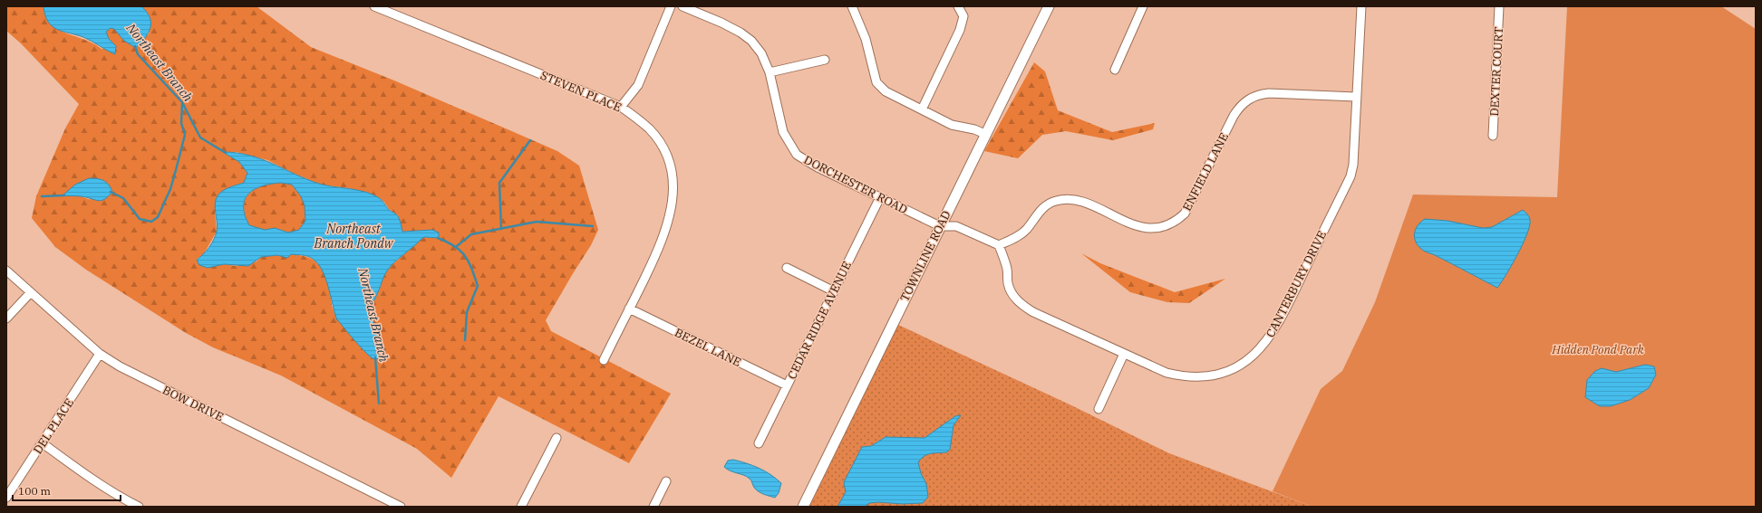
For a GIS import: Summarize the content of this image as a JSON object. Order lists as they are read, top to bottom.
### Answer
{
  "streets": {
    "street": [
      "DEXTER COURT",
      "STEVEN PLACE",
      "ENFIELD LANE",
      "DORCHESTER ROAD",
      "TOWNLINE ROAD",
      "CANTERBURY DRIVE",
      "CEDAR RIDGE AVENUE",
      "BEZEL LANE",
      "BOW DRIVE",
      "DEL PLACE"
    ]
  },
  "crossings": [
    ["STEVEN PLACE", "BEZEL LANE"],
    ["ENFIELD LANE", "CANTERBURY DRIVE"],
    ["DORCHESTER ROAD", "TOWNLINE ROAD"],
    ["DORCHESTER ROAD", "CEDAR RIDGE AVENUE"],
    ["CEDAR RIDGE AVENUE", "BEZEL LANE"],
    ["BOW DRIVE", "DEL PLACE"]
  ],
  "water": ["Northeast Branch", "Northeast Branch Pondw"],
  "parks": ["Hidden Pond Park"],
  "scale_bar": "100 m"
}
